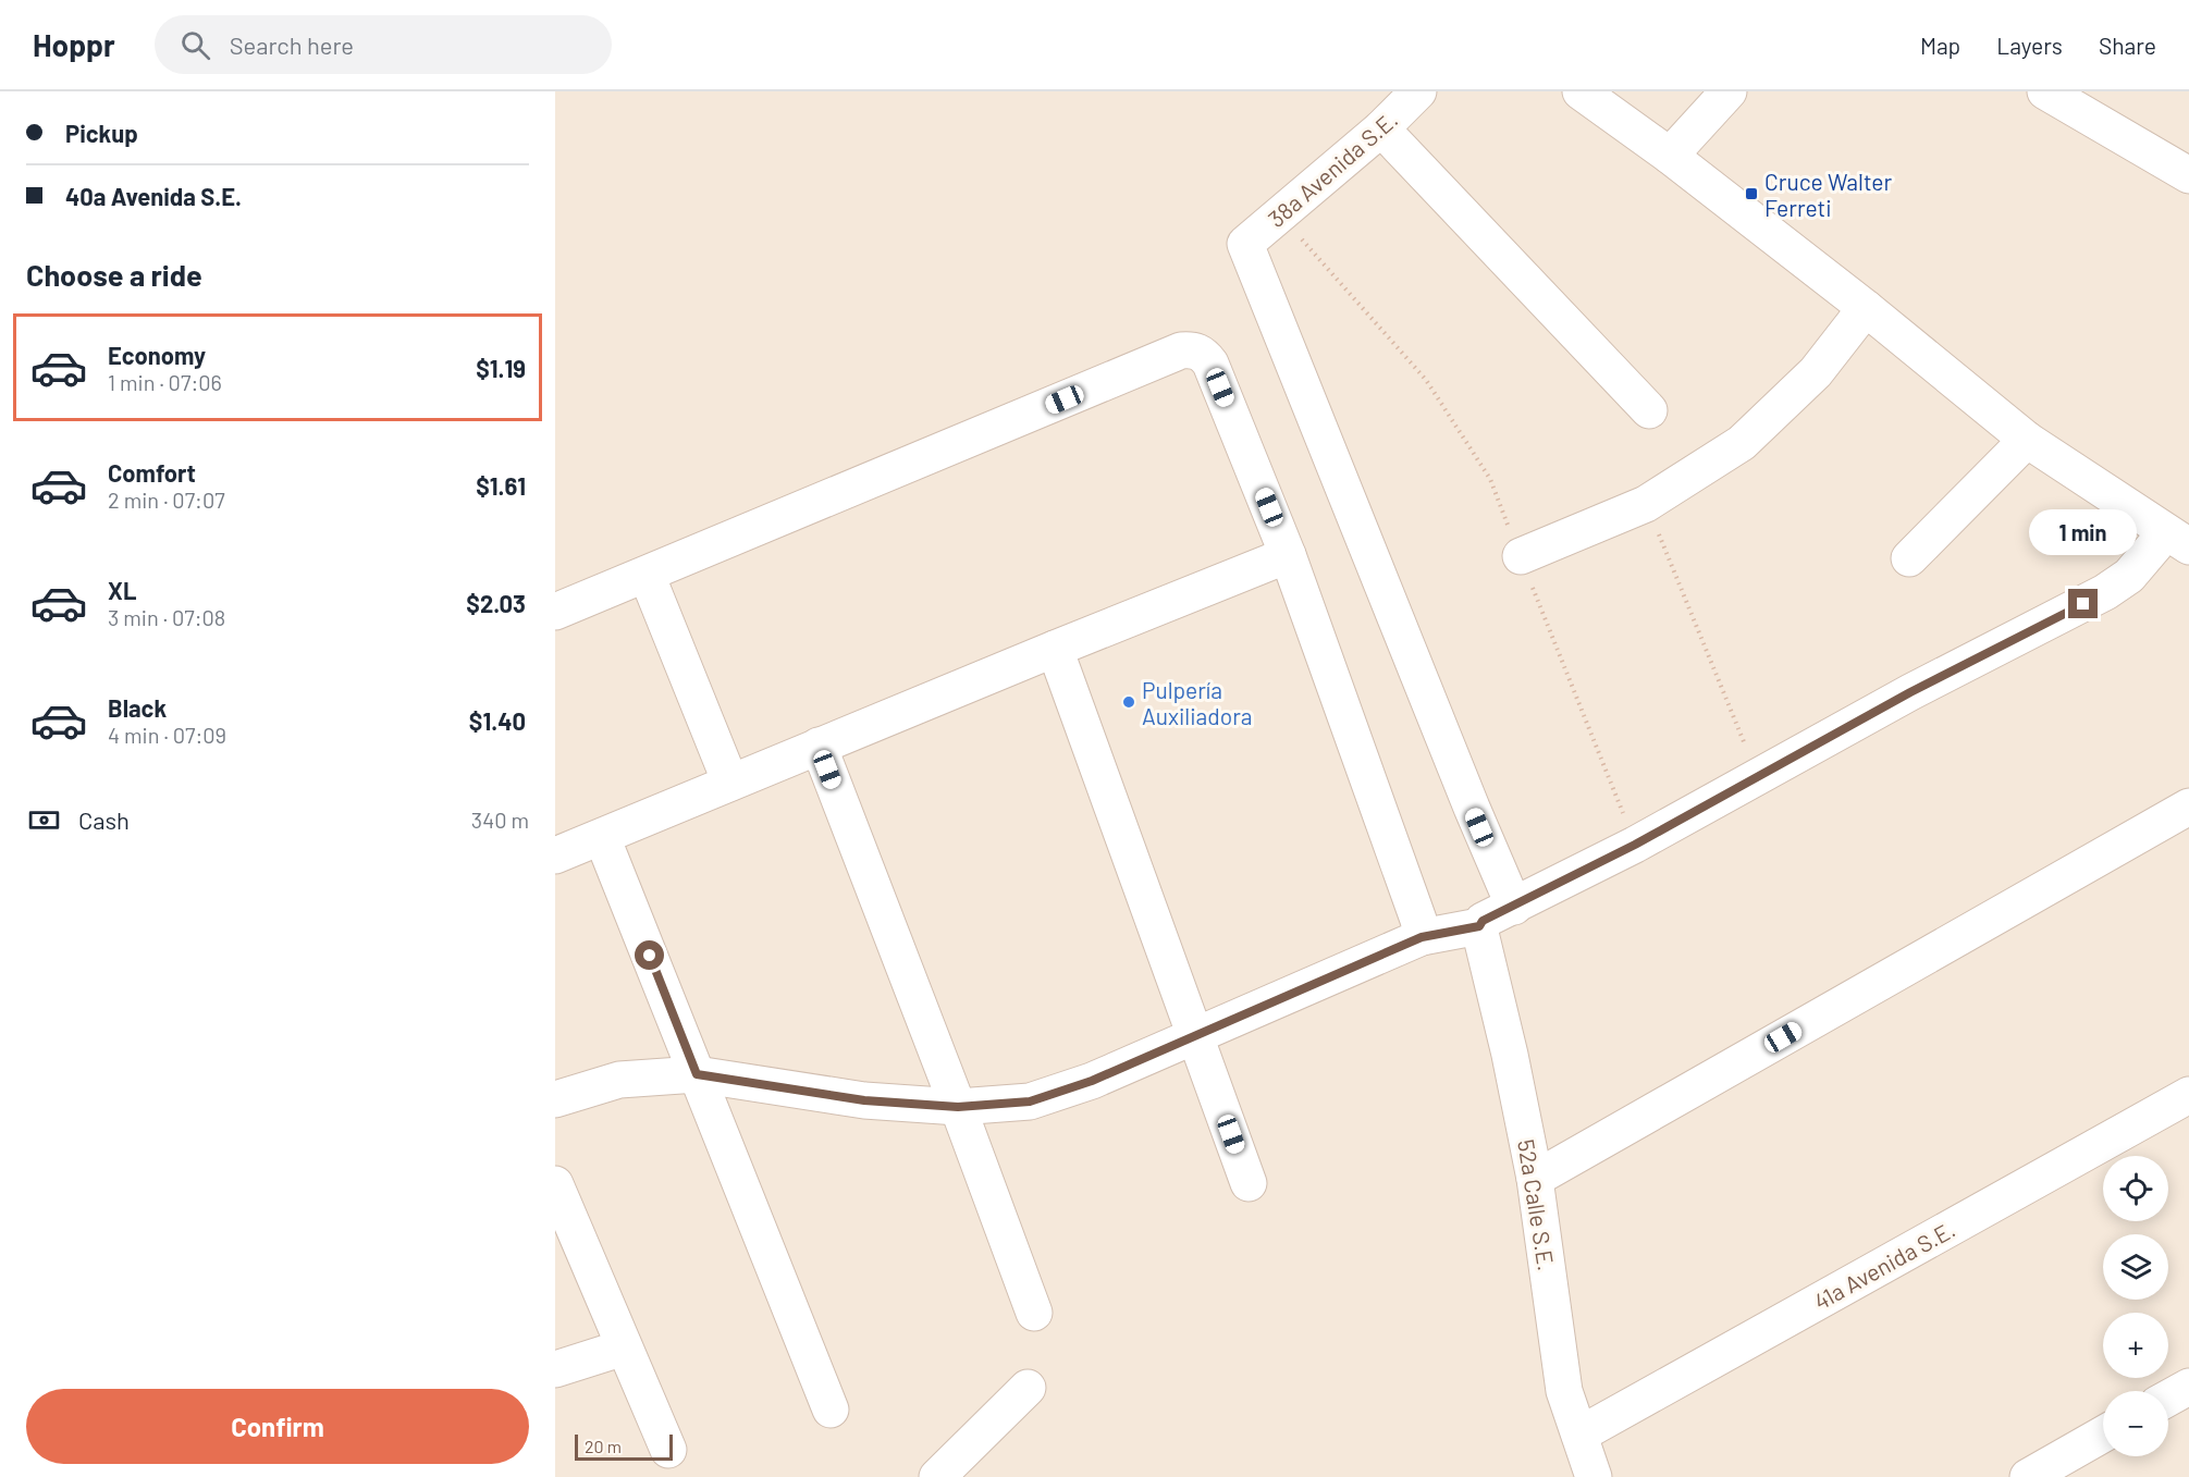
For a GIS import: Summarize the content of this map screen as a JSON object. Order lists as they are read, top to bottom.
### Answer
{
  "streets": {
    "street": ["38a Avenida S.E.", "52a Calle S.E.", "41a Avenida S.E."]
  },
  "crossings": [
    ["52a Calle S.E.", "41a Avenida S.E."]
  ],
  "places": {
    "transit": ["Cruce Walter Ferreti"],
    "other": ["Pulpería Auxiliadora"]
  },
  "scale_bar": "20 m",
  "page": {
    "header": "Hoppr",
    "search": "Search here",
    "nav": ["Map", "Layers", "Share"],
    "banner": ["Pickup", "40a Avenida S.E."],
    "heading": "Choose a ride",
    "list": [
      {
        "name": "Economy",
        "note": "1 min · 07:06",
        "value": "$1.19"
      },
      {
        "name": "Comfort",
        "note": "2 min · 07:07",
        "value": "$1.61"
      },
      {
        "name": "XL",
        "note": "3 min · 07:08",
        "value": "$2.03"
      },
      {
        "name": "Black",
        "note": "4 min · 07:09",
        "value": "$1.40"
      }
    ],
    "bubble": "1 min",
    "pay": ["Cash", "340 m"],
    "map_buttons": ["+", "−"],
    "buttons": "Confirm",
    "scale": "20 m"
  }
}
